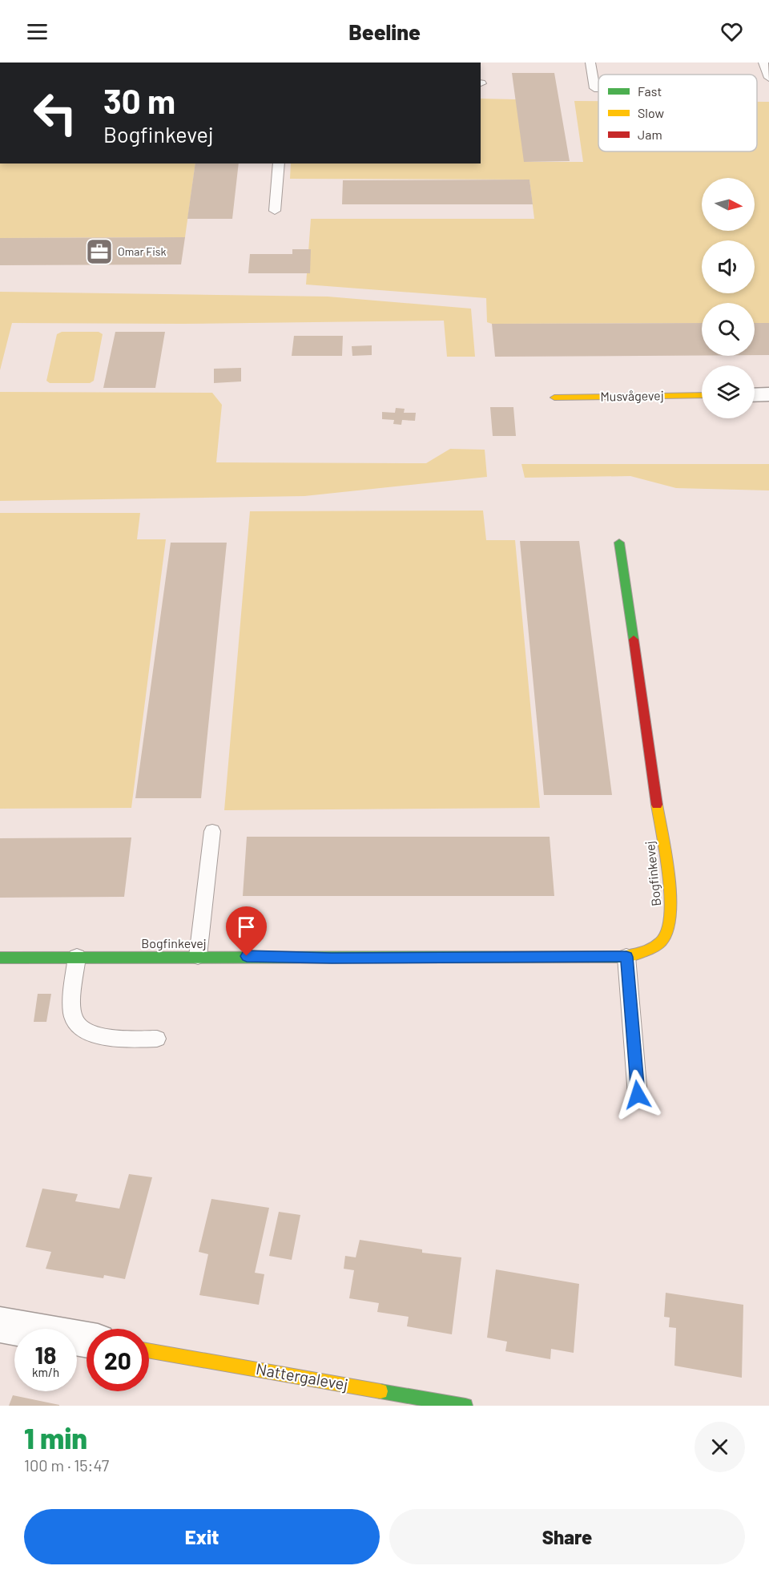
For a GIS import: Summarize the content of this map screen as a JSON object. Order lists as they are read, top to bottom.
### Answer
{
  "streets": {
    "street": ["Musvågevej", "Bogfinkevej", "Nattergalevej"]
  },
  "places": {
    "office": ["Omar Fisk"]
  },
  "legend": ["Fast", "Slow", "Jam"],
  "north": "right",
  "page": {
    "header": "Beeline",
    "turn": ["30 m", "Bogfinkevej"],
    "speed": "18 km/h",
    "limit": "20",
    "heading": ["1 min", "100 m · 15:47"],
    "buttons": ["Exit", "Share"]
  }
}
